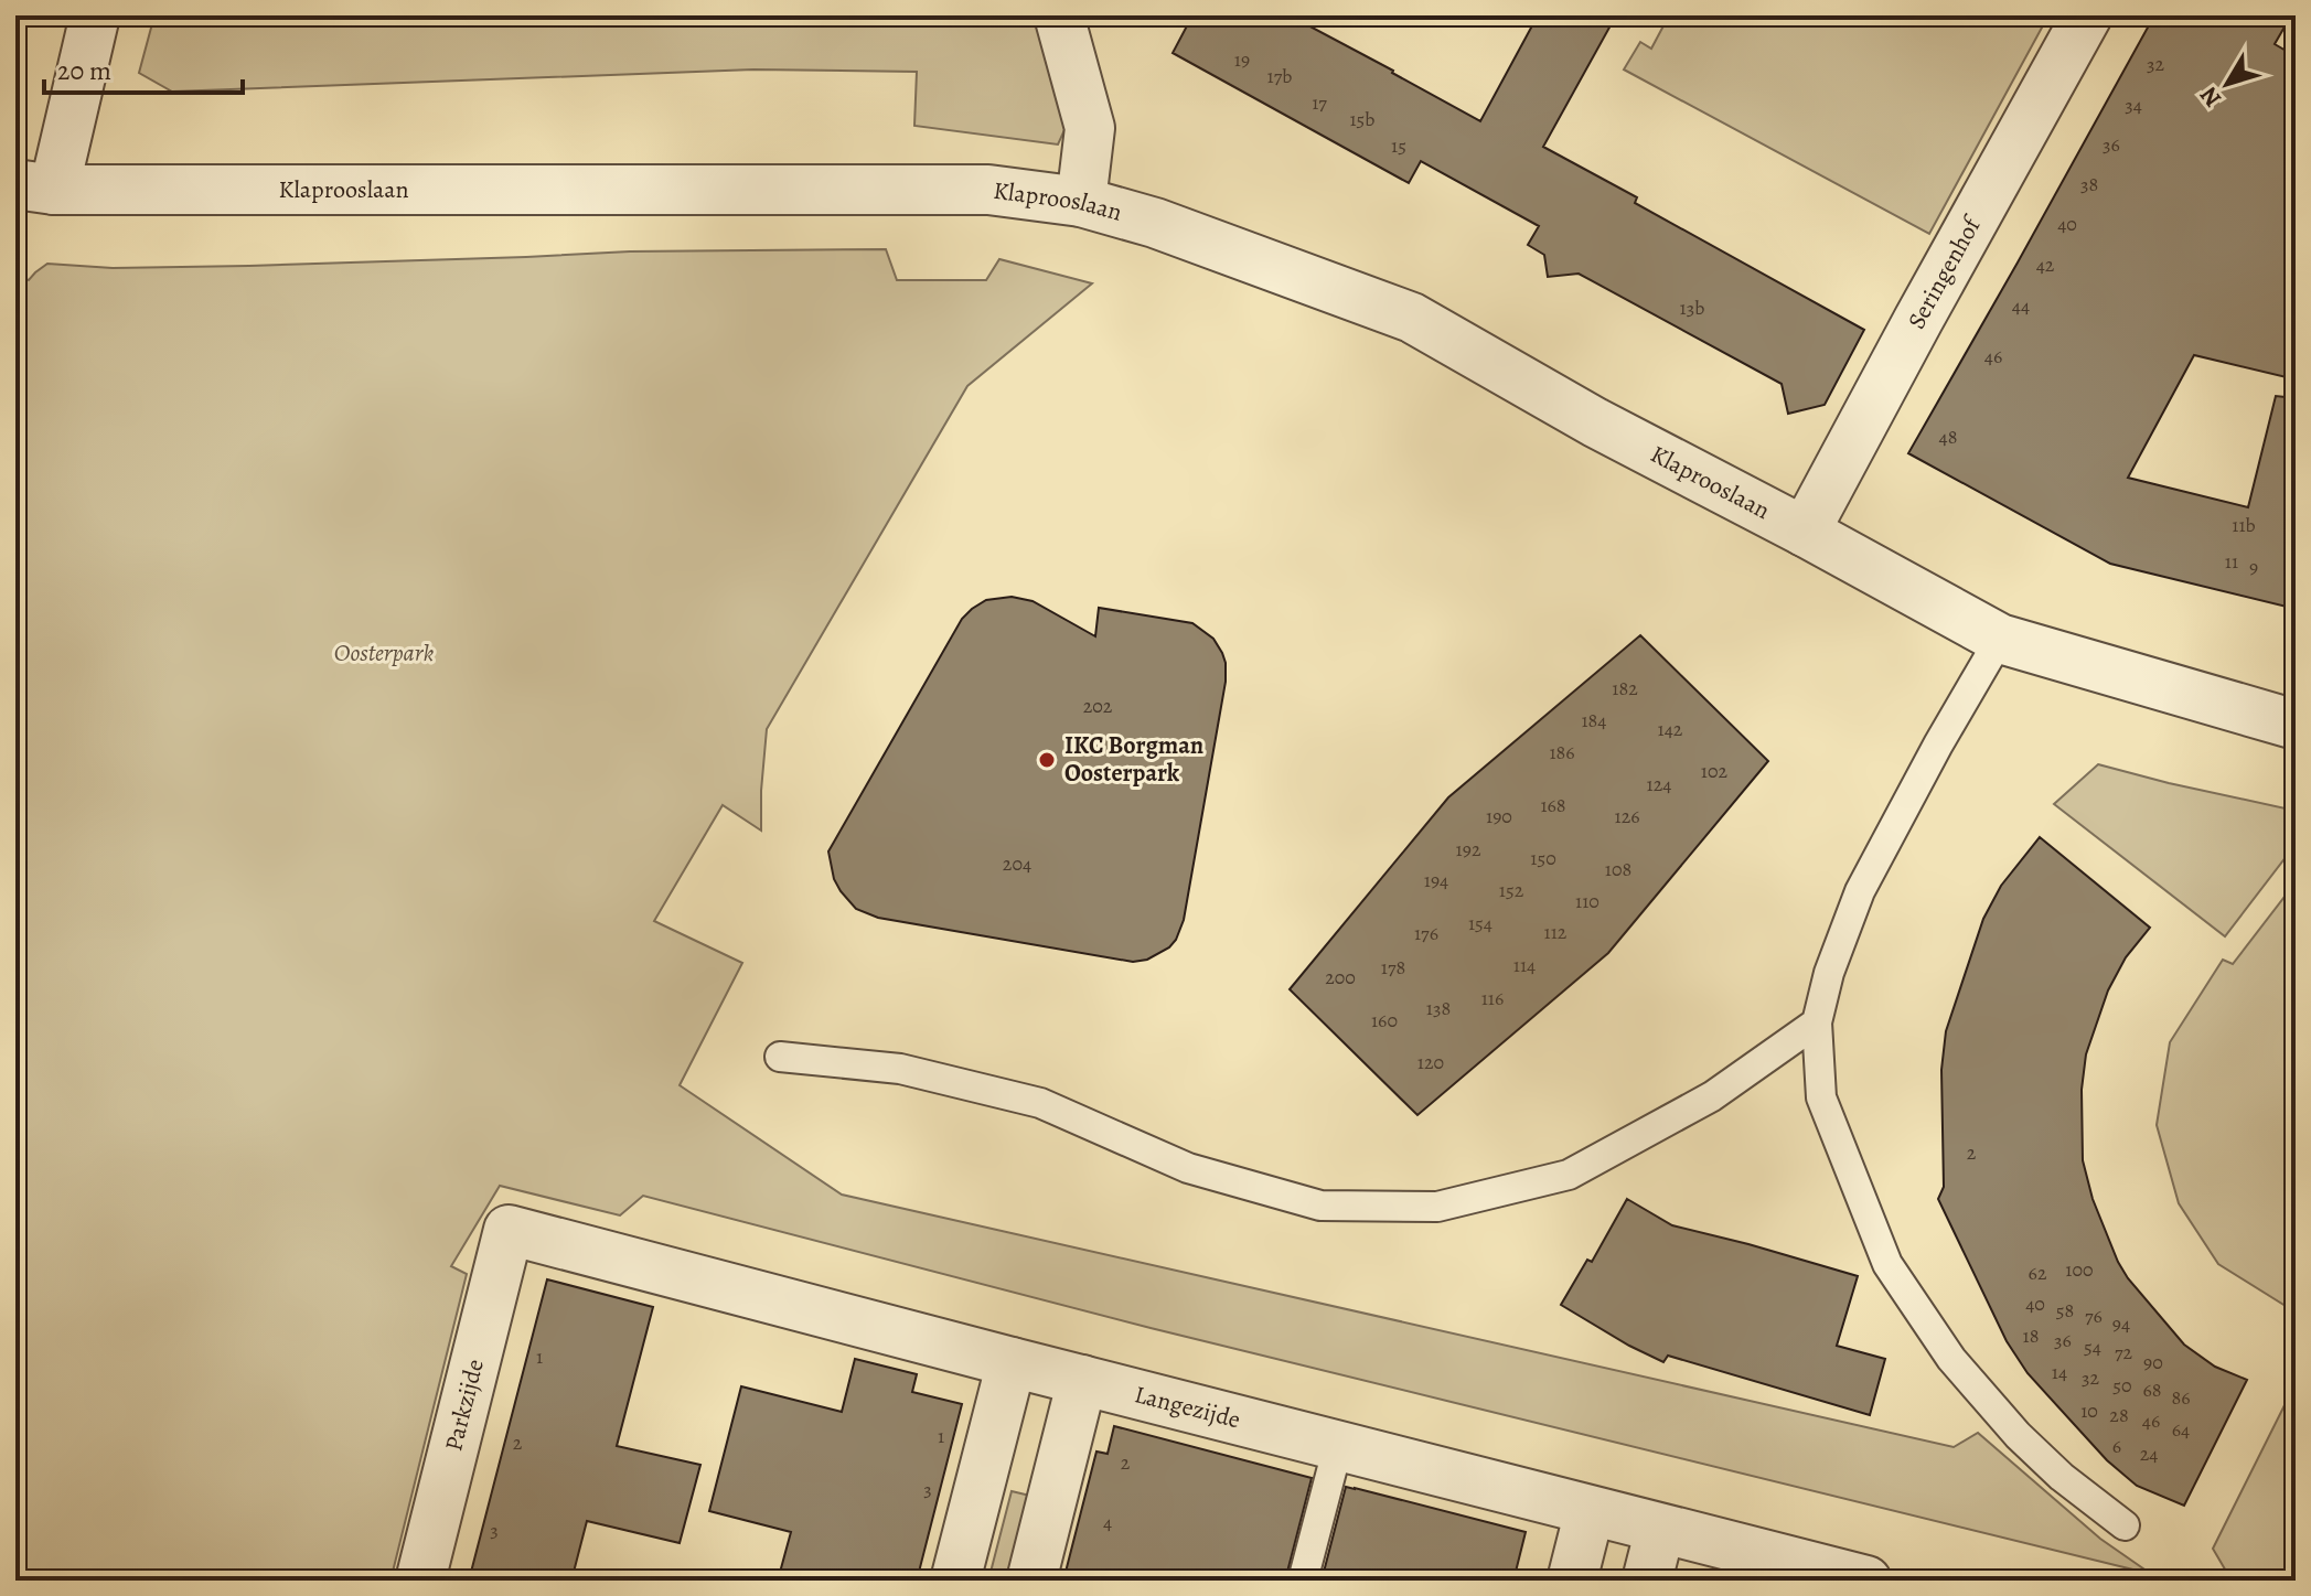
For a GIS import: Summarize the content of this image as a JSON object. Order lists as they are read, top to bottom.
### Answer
{
  "streets": {
    "street": [
      "Klaprooslaan",
      "Seringenhof",
      "Parkzijde",
      "Langezijde"
    ]
  },
  "crossings": [
    ["Klaprooslaan", "Seringenhof"],
    ["Parkzijde", "Langezijde"]
  ],
  "parks": ["Oosterpark"],
  "places": ["IKC Borgman Oosterpark"],
  "house_numbers": [
    "19",
    "32",
    "17b",
    "17",
    "34",
    "15b",
    "36",
    "15",
    "38",
    "40",
    "42",
    "44",
    "13b",
    "46",
    "48",
    "11b",
    "11",
    "9",
    "182",
    "202",
    "184",
    "142",
    "186",
    "102",
    "124",
    "168",
    "190",
    "126",
    "192",
    "150",
    "204",
    "108",
    "194",
    "152",
    "110",
    "154",
    "112",
    "176",
    "114",
    "178",
    "200",
    "116",
    "138",
    "160",
    "120",
    "2",
    "100",
    "62",
    "40",
    "58",
    "76",
    "94",
    "18",
    "36",
    "54",
    "72",
    "1",
    "90",
    "14",
    "32",
    "50",
    "68",
    "86",
    "10",
    "28",
    "46",
    "64",
    "1",
    "2",
    "6",
    "24",
    "2",
    "3",
    "4",
    "3"
  ],
  "scale_bar": "20 m",
  "north": "bottom left"
}
